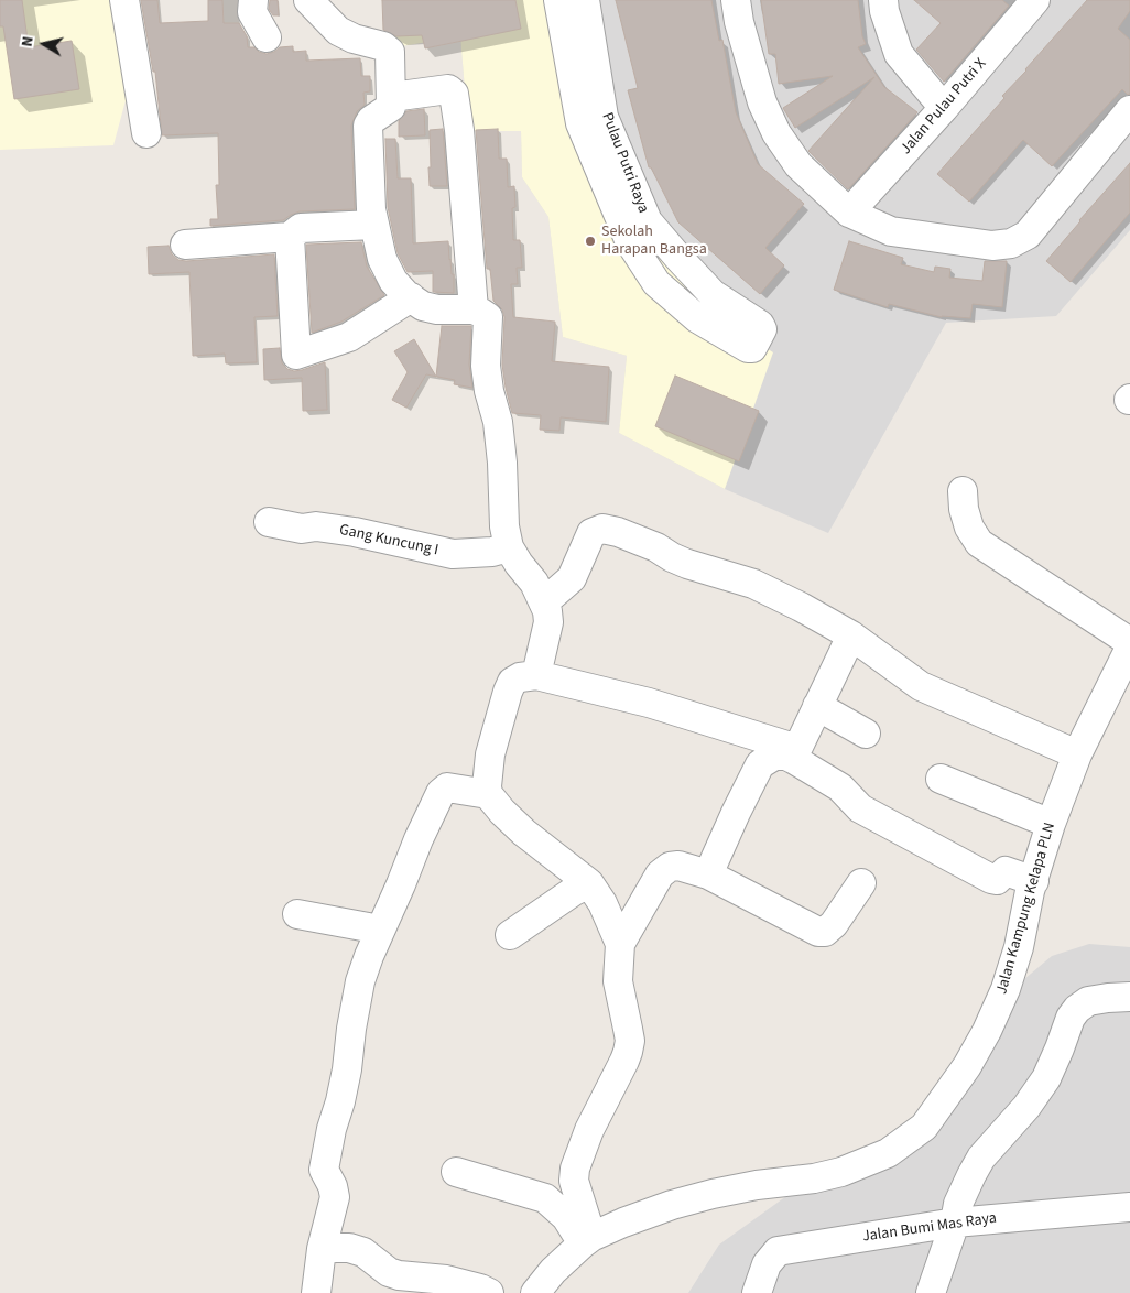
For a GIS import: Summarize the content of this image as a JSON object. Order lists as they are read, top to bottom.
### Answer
{
  "streets": {
    "street": [
      "Jalan Pulau Putri X",
      "Pulau Putri Raya",
      "Gang Kuncung I",
      "Jalan Kampung Kelapa PLN",
      "Jalan Bumi Mas Raya"
    ]
  },
  "places": ["Sekolah Harapan Bangsa"],
  "north": "left"
}
